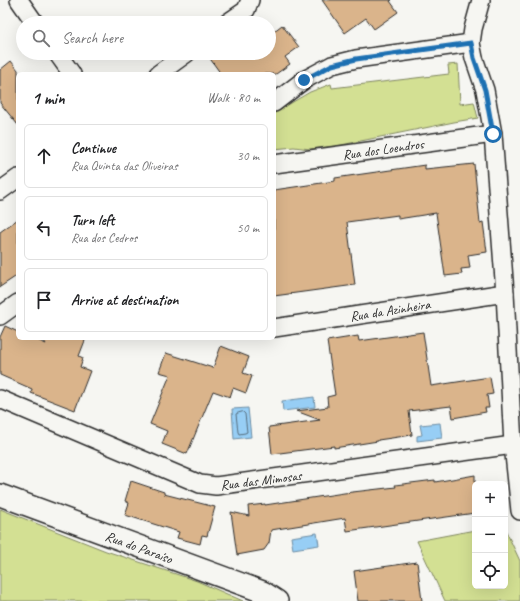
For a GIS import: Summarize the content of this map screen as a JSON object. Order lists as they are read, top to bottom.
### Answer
{
  "streets": {
    "street": [
      "Rua dos Loendros",
      "Rua da Azinheira",
      "Rua das Mimosas",
      "Rua do Paraíso"
    ]
  },
  "page": {
    "search": "Search here",
    "heading": ["1 min", "Walk · 80 m"],
    "list": [
      ["Continue", "Rua Quinta das Oliveiras", "30 m"],
      ["Turn left", "Rua dos Cedros", "50 m"],
      "Arrive at destination"
    ],
    "map_buttons": ["+", "−"]
  }
}
